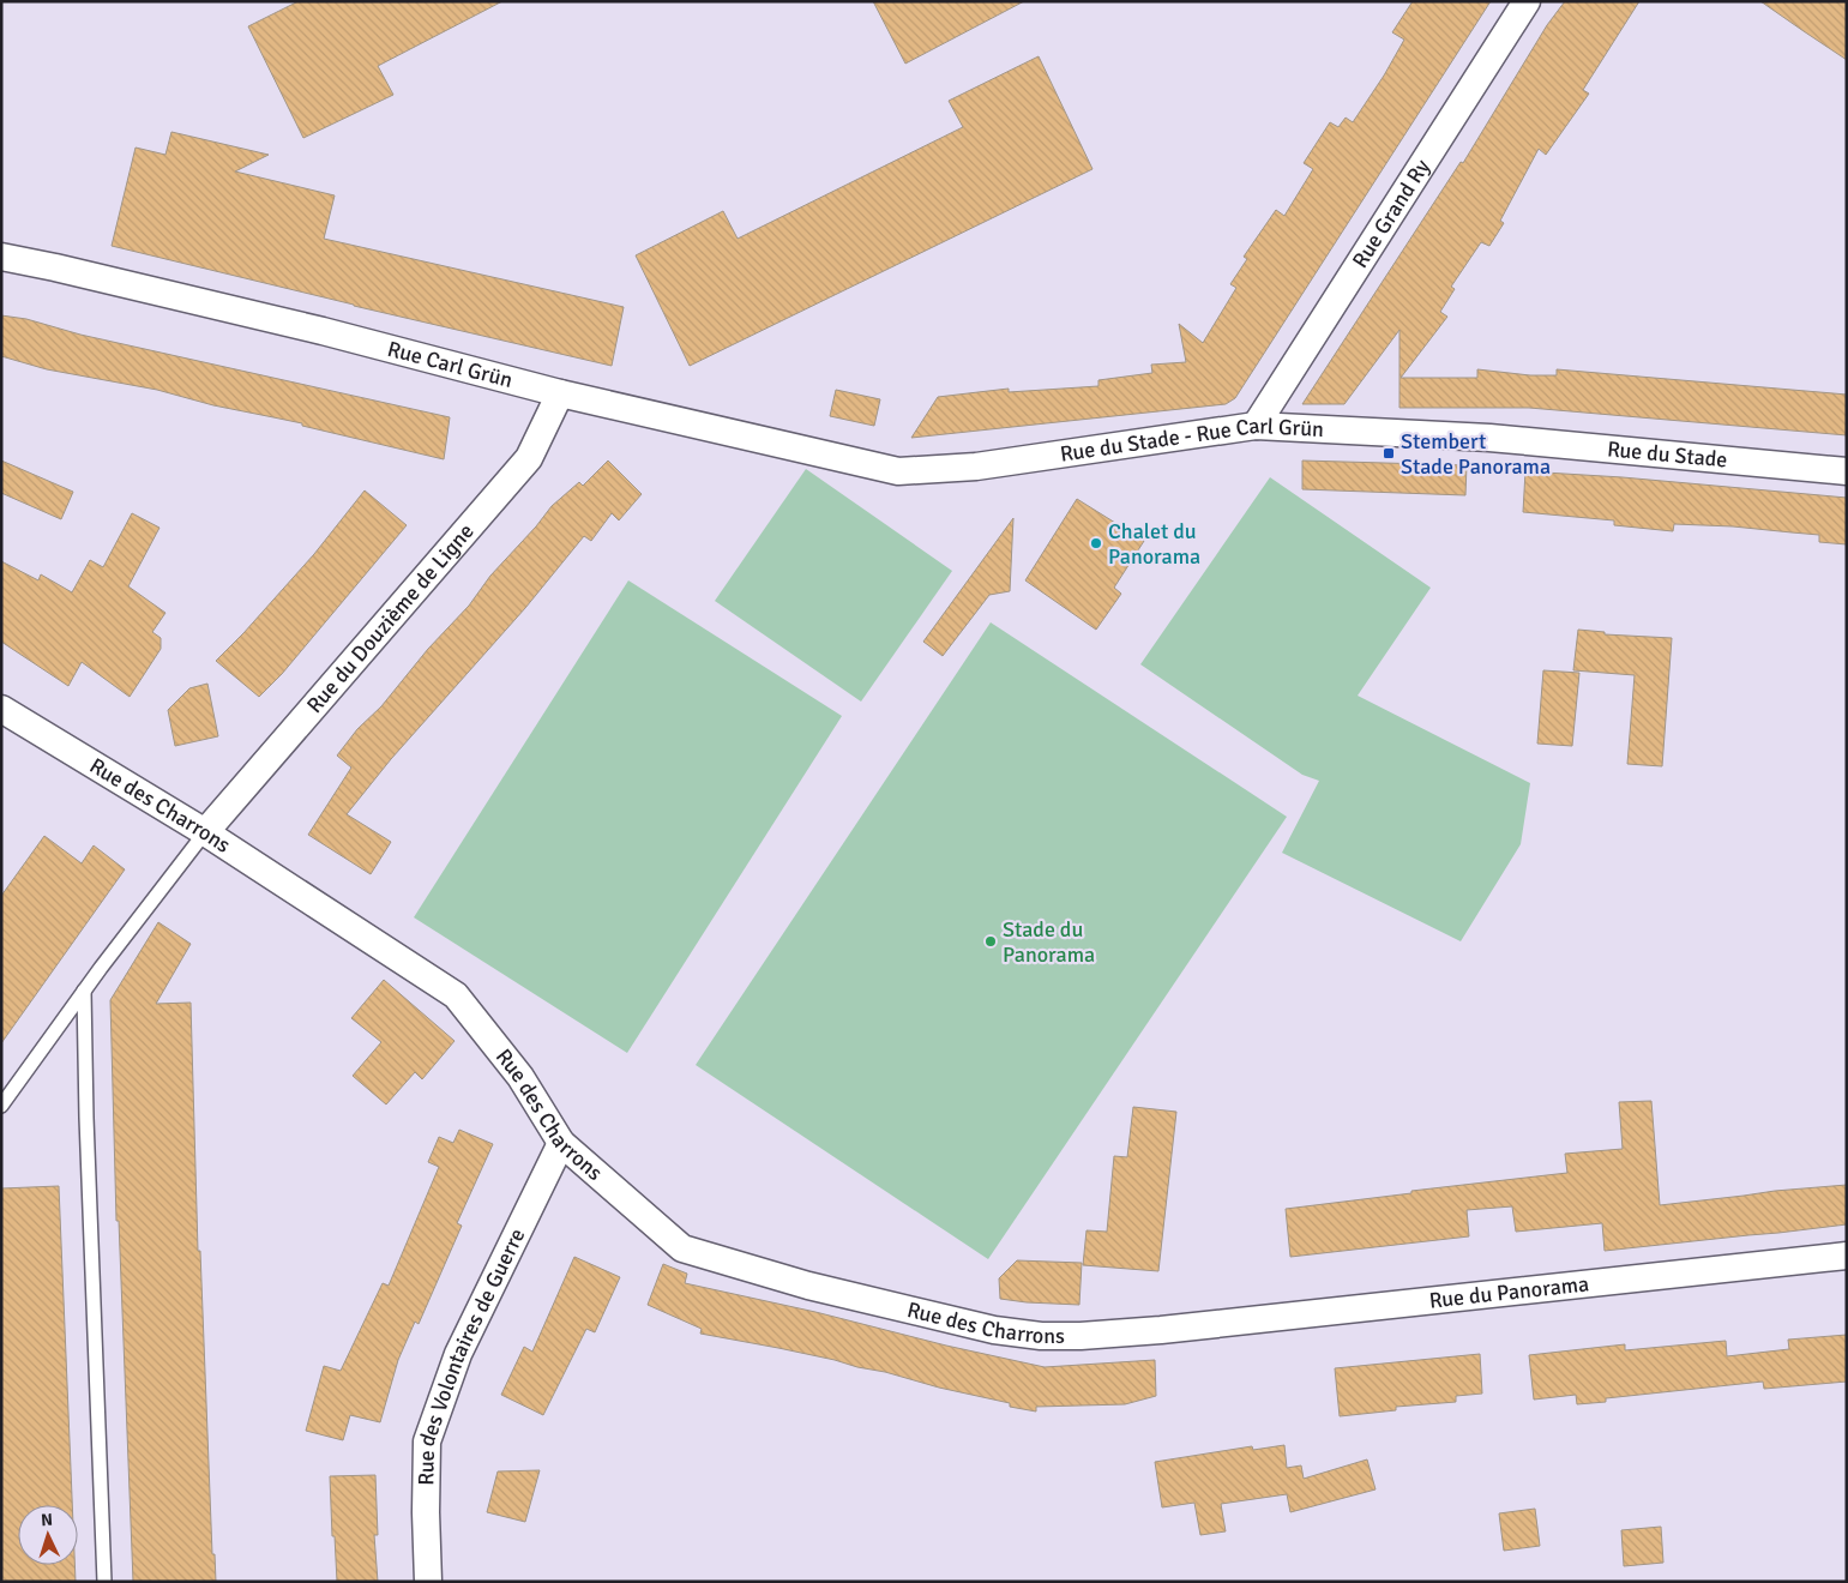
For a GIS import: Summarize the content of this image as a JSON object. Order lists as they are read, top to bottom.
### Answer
{
  "streets": {
    "street": [
      "Rue Grand Ry",
      "Rue Carl Grün",
      "Rue du Stade - Rue Carl Grün",
      "Rue du Stade",
      "Rue du Douzième de Ligne",
      "Rue des Charrons",
      "Rue du Panorama",
      "Rue des Volontaires de Guerre"
    ]
  },
  "crossings": [
    ["Rue Grand Ry", "Rue du Stade - Rue Carl Grün"],
    ["Rue Carl Grün", "Rue du Stade - Rue Carl Grün"],
    ["Rue Carl Grün", "Rue du Douzième de Ligne"],
    ["Rue du Stade - Rue Carl Grün", "Rue du Stade"],
    ["Rue du Douzième de Ligne", "Rue des Charrons"],
    ["Rue des Charrons", "Rue du Panorama"],
    ["Rue des Charrons", "Rue des Volontaires de Guerre"]
  ],
  "places": {
    "transit": ["Stembert Stade Panorama"],
    "other": ["Chalet du Panorama", "Stade du Panorama"]
  },
  "north": "top"
}
